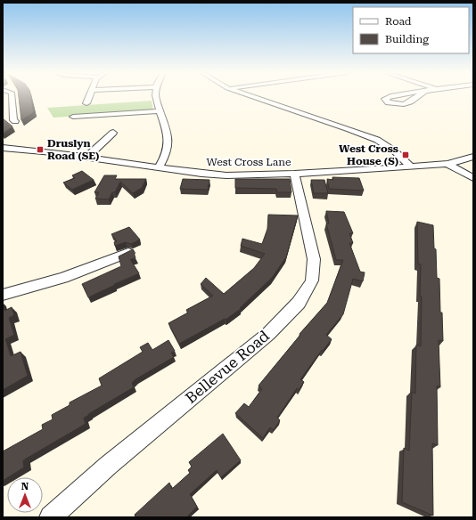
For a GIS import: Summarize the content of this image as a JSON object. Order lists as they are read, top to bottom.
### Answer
{
  "streets": {
    "street": ["West Cross Lane", "Bellevue Road"]
  },
  "crossings": [
    ["West Cross Lane", "Bellevue Road"]
  ],
  "places": {
    "transit": ["Druslyn Road (SE)", "West Cross House (S)"]
  },
  "legend": ["Road", "Building"],
  "north": "top"
}
